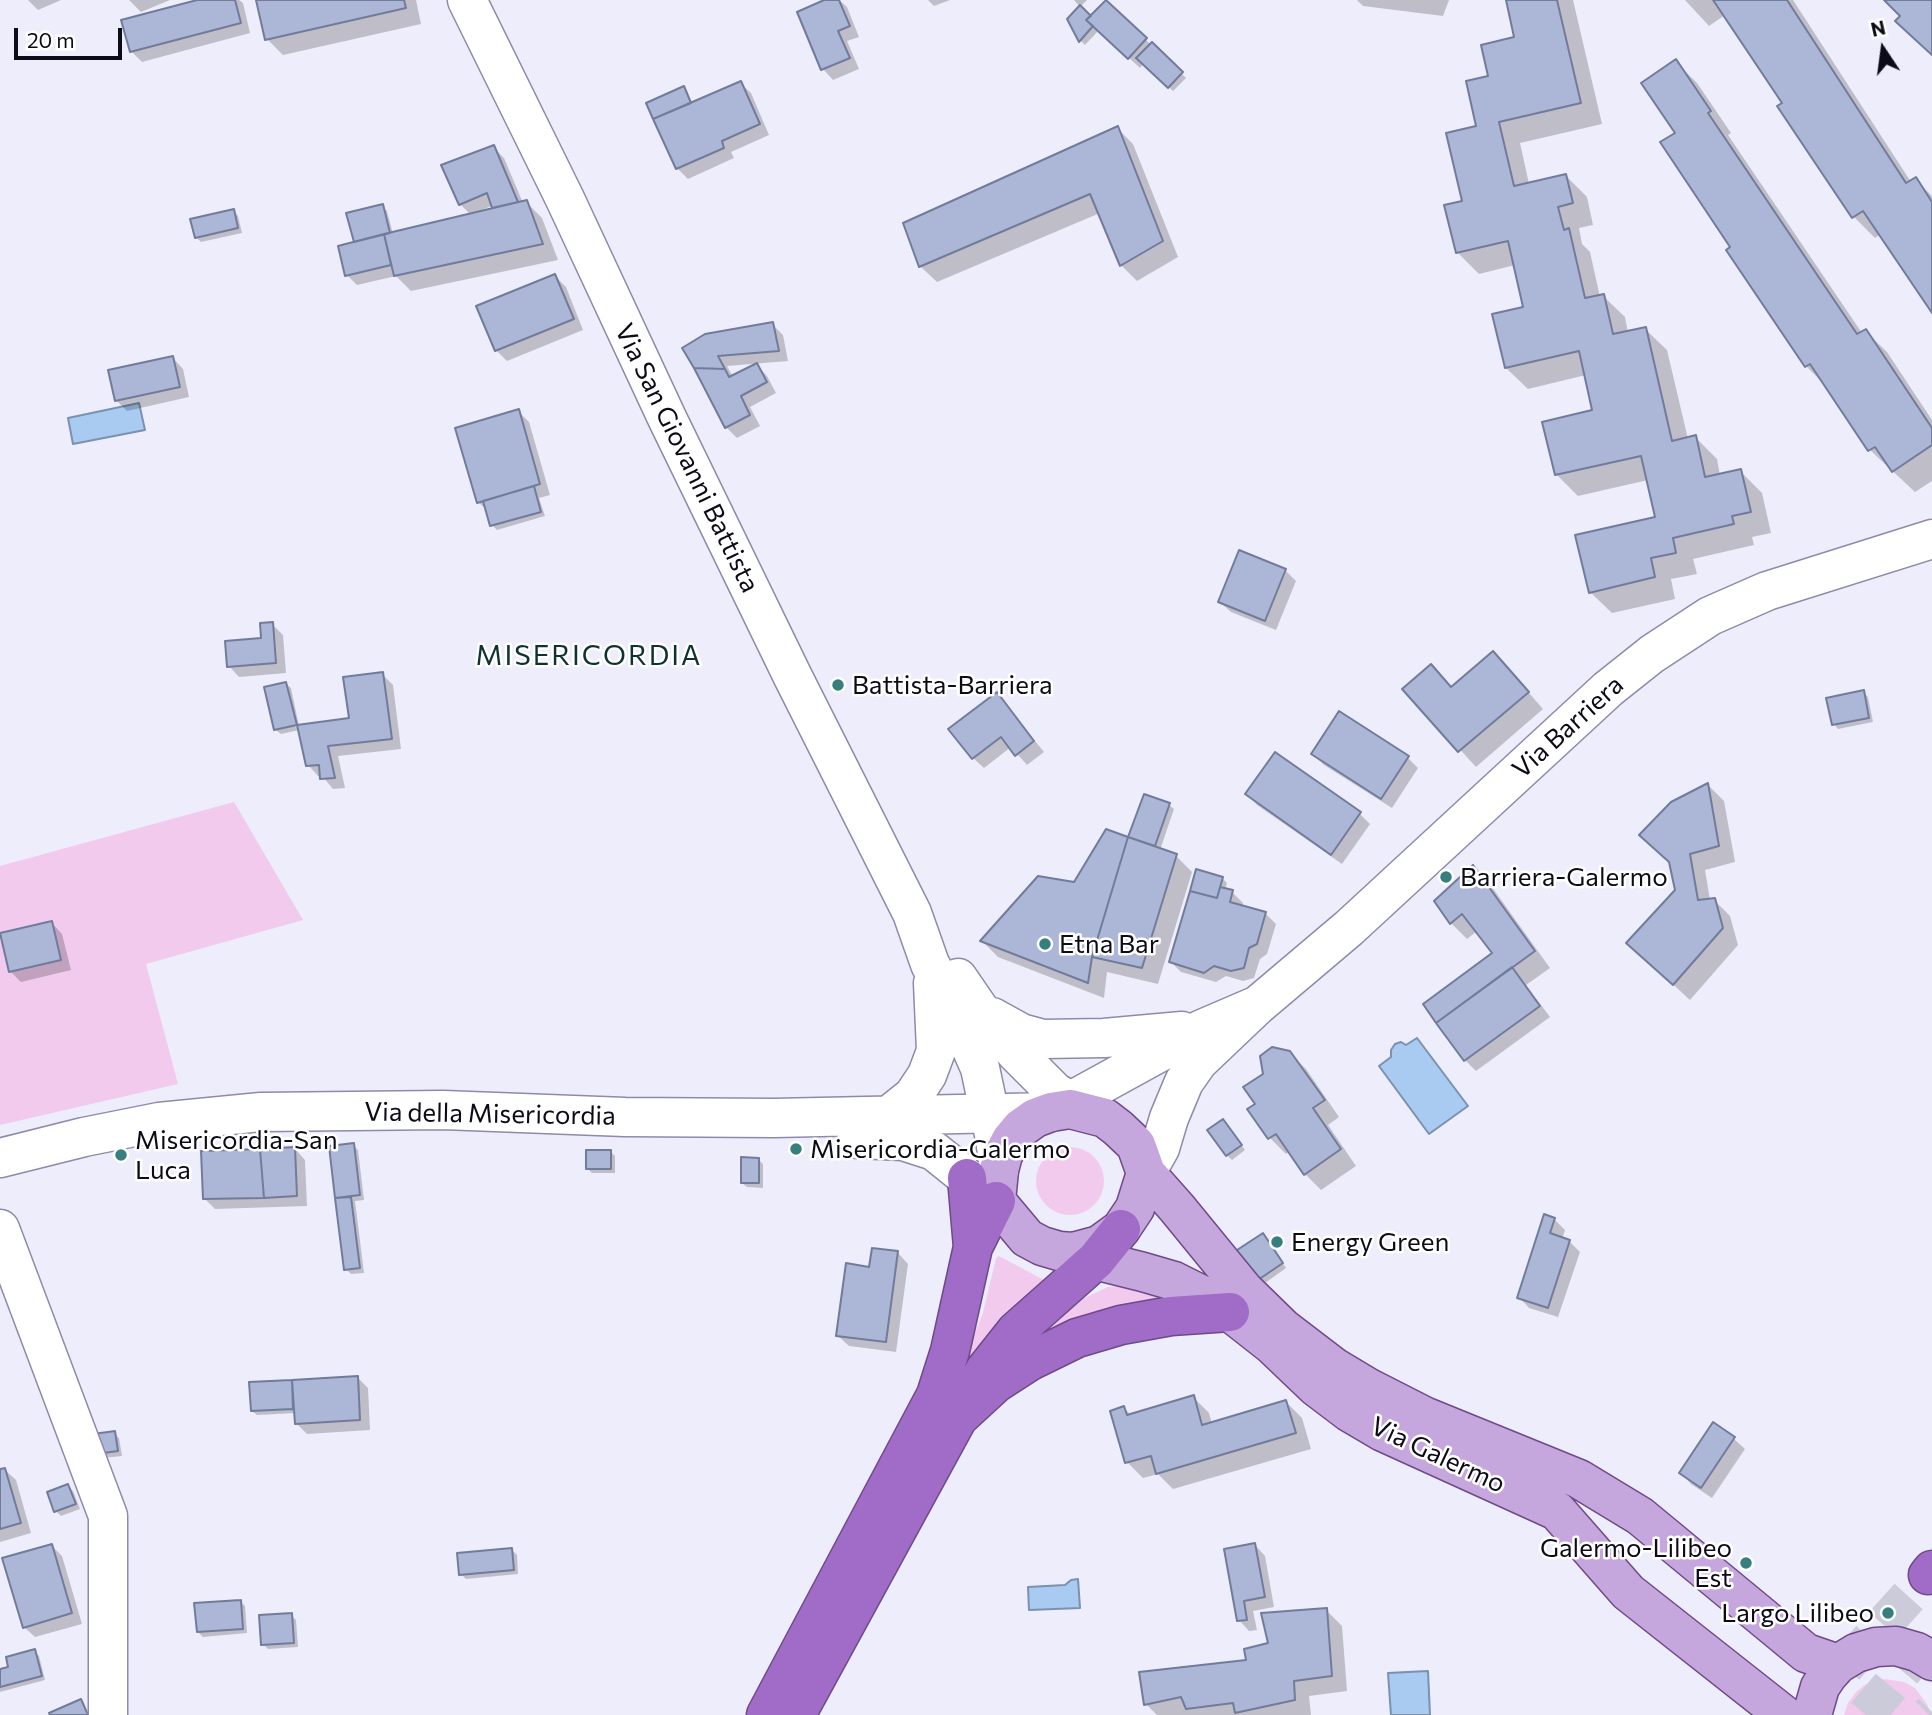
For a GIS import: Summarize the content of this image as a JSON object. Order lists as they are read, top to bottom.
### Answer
{
  "streets": {
    "main road": [
      "Via San Giovanni Battista",
      "Via Barriera",
      "Via della Misericordia",
      "Via Galermo"
    ]
  },
  "crossings": [
    ["Via della Misericordia", "Via Galermo"]
  ],
  "districts": ["MISERICORDIA"],
  "places": [
    "Battista-Barriera",
    "Barriera-Galermo",
    "Etna Bar",
    "Misericordia-Galermo",
    "Misericordia-San Luca",
    "Energy Green",
    "Galermo-Lilibeo Est",
    "Largo Lilibeo"
  ],
  "scale_bar": "20 m",
  "north": "top"
}
